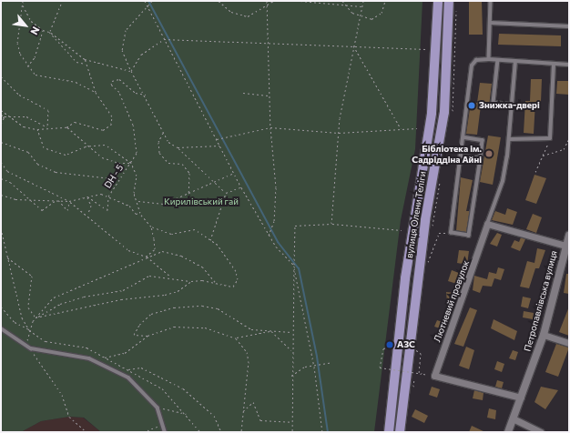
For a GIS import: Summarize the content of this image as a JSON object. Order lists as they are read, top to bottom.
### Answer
{
  "streets": {
    "main road": ["вулиця Олени Теліги"],
    "street": ["Лютневий провулок", "Петропавлівська вулиця"],
    "path": ["DH - 5"]
  },
  "crossings": [
    ["Лютневий провулок", "Петропавлівська вулиця"]
  ],
  "parks": ["Кирилівський гай"],
  "places": ["Знижка-двері", "Бібліотека ім. Садріддіна Айні", "АЗС"],
  "north": "bottom right"
}
